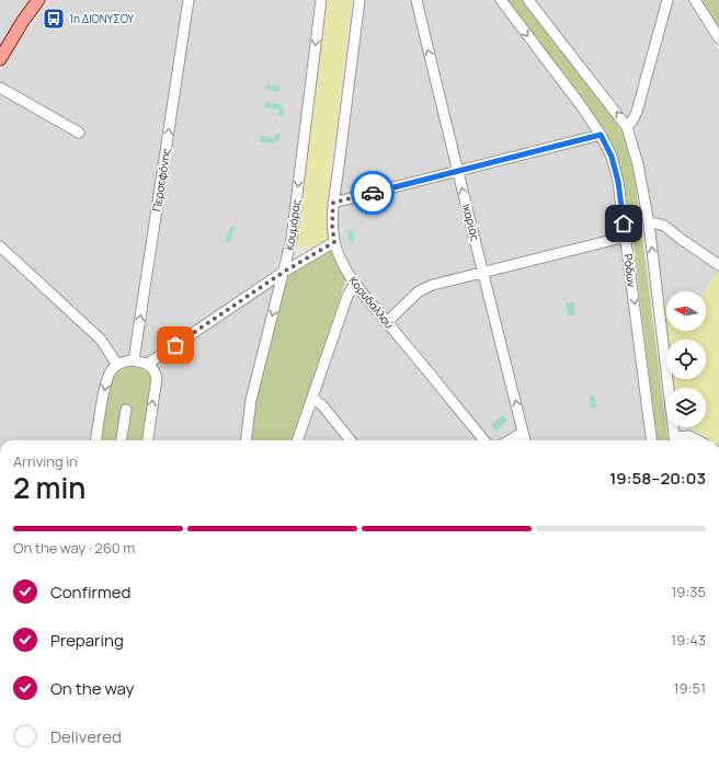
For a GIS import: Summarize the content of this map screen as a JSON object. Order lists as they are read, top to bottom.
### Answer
{
  "streets": {
    "street": [
      "Περσεφόνης",
      "Ικαρίας",
      "Κουμάρας",
      "Ρόδων",
      "Κορυδαλλού"
    ]
  },
  "one_way": ["Περσεφόνης", "Ικαρίας"],
  "places": {
    "bus stop": ["1η ΔΙΟΝΥΣΟΥ"]
  },
  "north": "left",
  "page": {
    "heading": ["2 min", "Arriving in", "19:58–20:03"],
    "bar": "On the way · 260 m",
    "list": [
      ["Confirmed", "19:35"],
      ["Preparing", "19:43"],
      ["On the way", "19:51"],
      "Delivered"
    ]
  }
}
